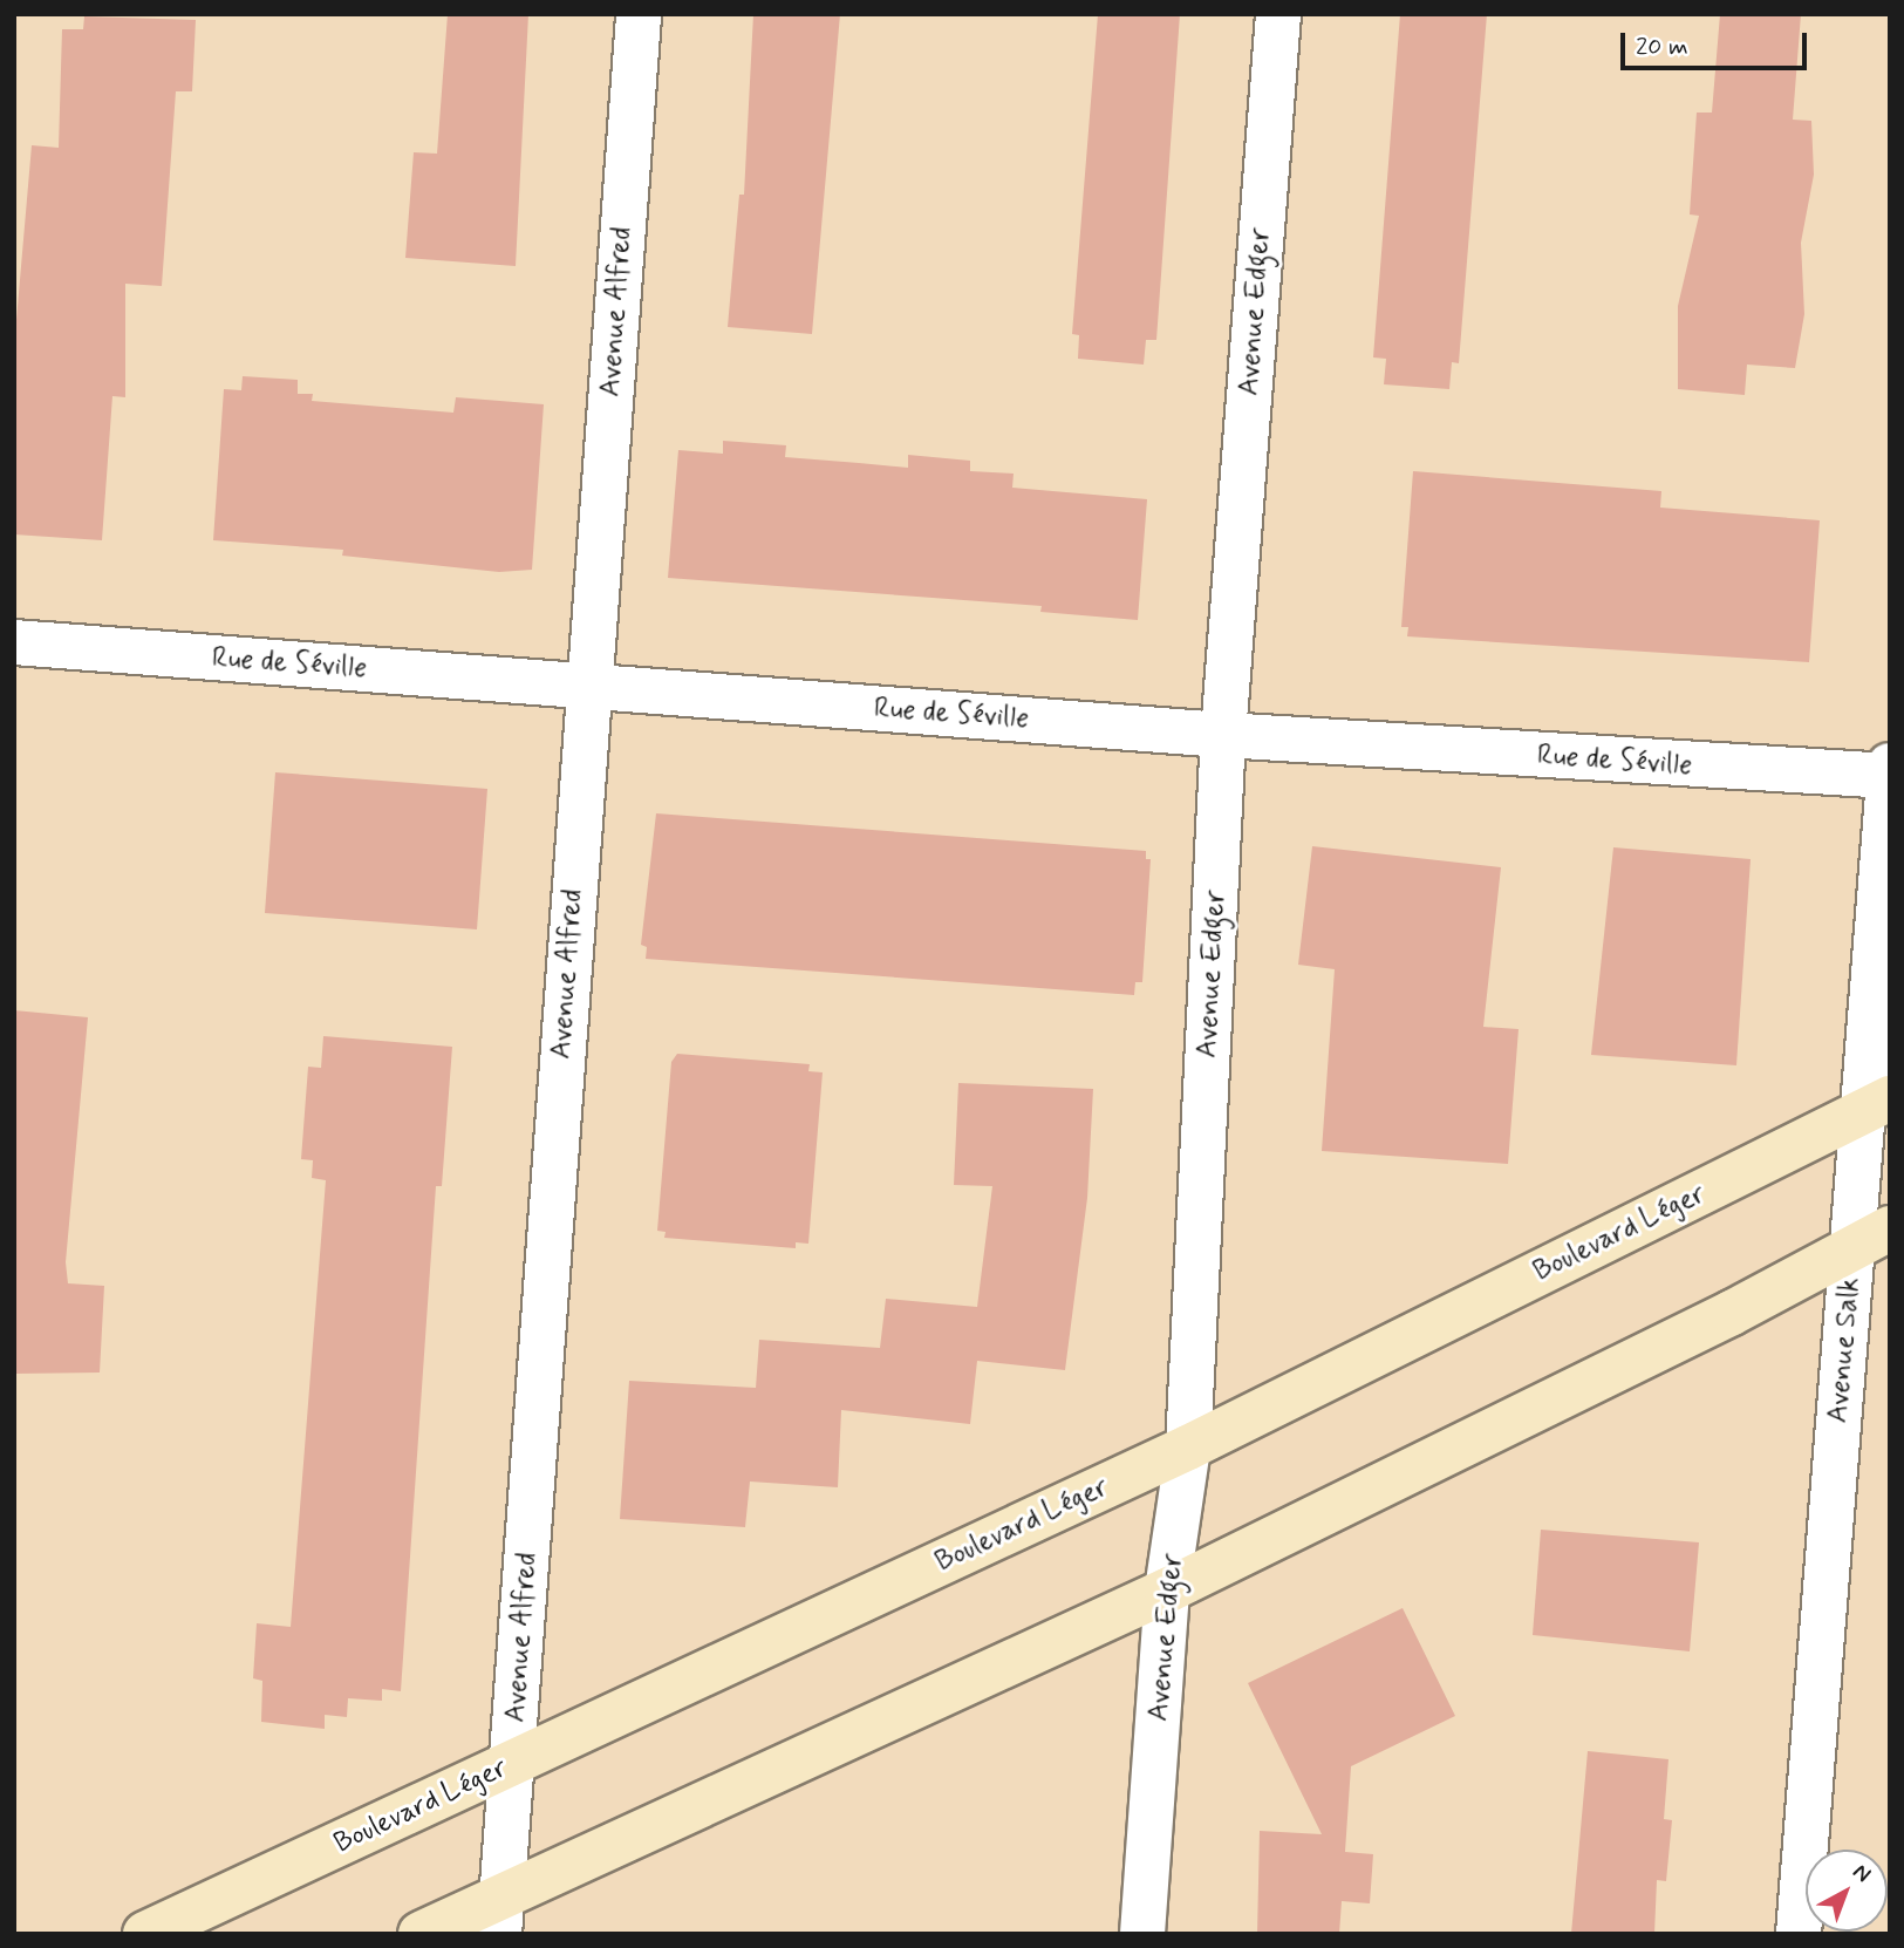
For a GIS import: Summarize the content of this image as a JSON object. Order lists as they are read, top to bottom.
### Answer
{
  "streets": {
    "main road": ["Boulevard Léger"],
    "street": [
      "Avenue Alfred",
      "Avenue Edger",
      "Rue de Séville",
      "Avenue Salk"
    ]
  },
  "crossings": [
    ["Avenue Alfred", "Rue de Séville"],
    ["Avenue Alfred", "Boulevard Léger"],
    ["Avenue Edger", "Rue de Séville"],
    ["Avenue Edger", "Boulevard Léger"],
    ["Rue de Séville", "Avenue Salk"],
    ["Boulevard Léger", "Avenue Salk"]
  ],
  "scale_bar": "20 m",
  "north": "top right"
}
